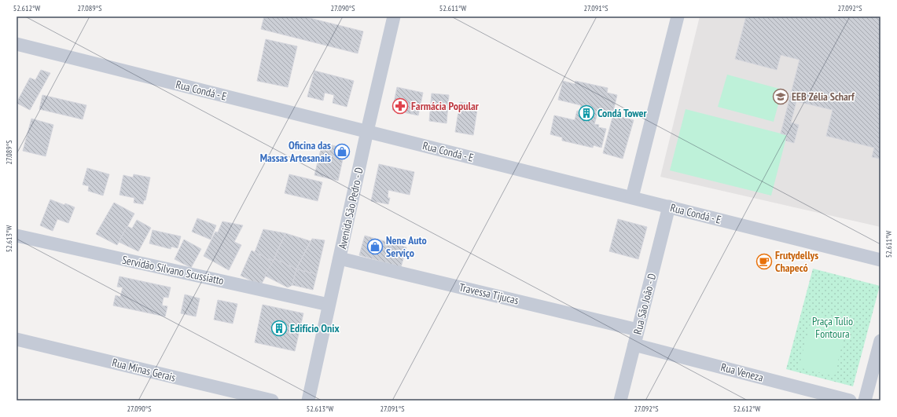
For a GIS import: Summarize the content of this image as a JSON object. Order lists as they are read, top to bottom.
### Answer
{
  "streets": {
    "street": [
      "Rua Condá - E",
      "Avenida São Pedro - D",
      "Servidão Silvano Scussiatto",
      "Travessa Tijucas",
      "Rua São João - D",
      "Rua Minas Gerais",
      "Rua Veneza"
    ]
  },
  "crossings": [
    ["Rua Condá - E", "Avenida São Pedro - D"],
    ["Rua Condá - E", "Rua São João - D"],
    ["Avenida São Pedro - D", "Servidão Silvano Scussiatto"],
    ["Avenida São Pedro - D", "Travessa Tijucas"],
    ["Travessa Tijucas", "Rua São João - D"],
    ["Rua São João - D", "Rua Veneza"]
  ],
  "parks": ["Praça Tulio Fontoura"],
  "places": {
    "school or university": ["EEB Zélia Scharf"],
    "pharmacy": ["Farmácia Popular"],
    "building": ["Condá Tower", "Edifício Onix"],
    "shop": ["Oficina das Massas Artesanais", "Nene Auto Serviço"],
    "cafe": ["Frutydellys Chapecó"]
  },
  "coordinates": [
    "52.612°W",
    "27.089°S",
    "27.090°S",
    "52.611°W",
    "27.091°S",
    "27.092°S",
    "52.613°W"
  ]
}
